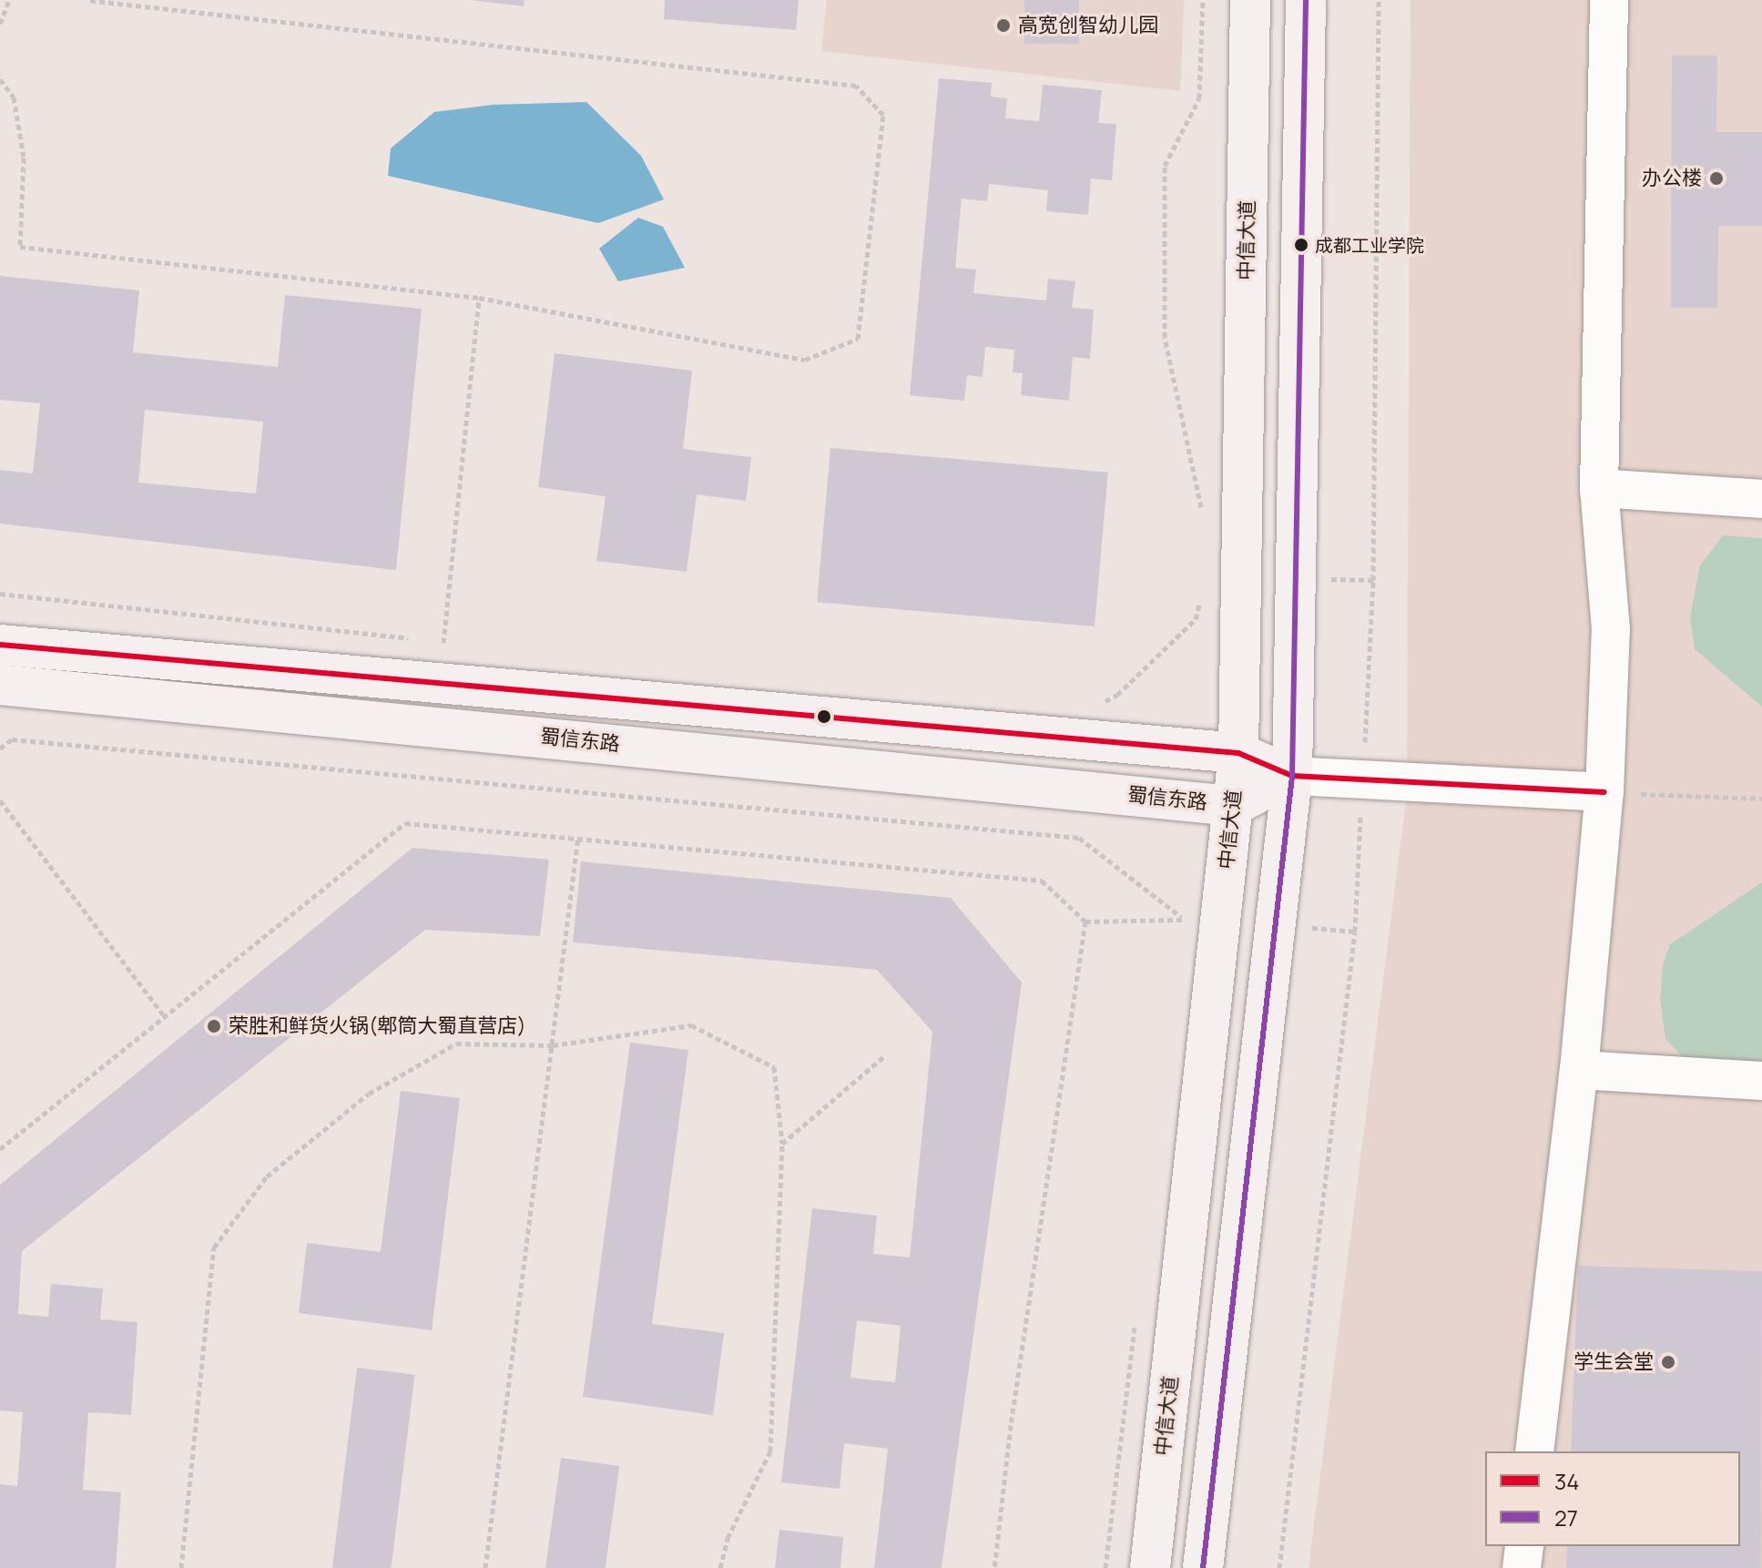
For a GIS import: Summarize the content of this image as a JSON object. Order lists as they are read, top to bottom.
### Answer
{
  "streets": {
    "main road": ["中信大道", "蜀信东路"]
  },
  "crossings": [
    ["中信大道", "蜀信东路"]
  ],
  "places": [
    "高宽创智幼儿园",
    "办公楼",
    "成都工业学院",
    "荣胜和鲜货火锅(郫筒大蜀直营店)",
    "学生会堂"
  ],
  "lines": ["transit line 27", "transit line 34"],
  "legend": ["34", "27"]
}
